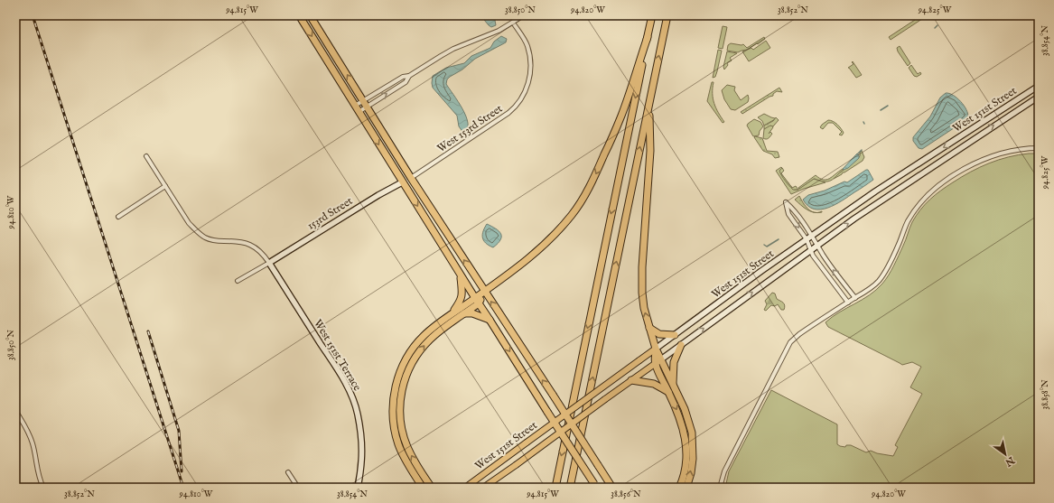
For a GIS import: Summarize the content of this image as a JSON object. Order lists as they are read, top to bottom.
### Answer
{
  "streets": {
    "main road": ["West 151st Street", "153rd Street", "West 151st Terrace"],
    "street": ["West 153rd Street"]
  },
  "crossings": [
    ["153rd Street", "West 151st Terrace"]
  ],
  "north": "bottom right",
  "coordinates": [
    "94.815°W",
    "38.850°N",
    "94.820°W",
    "38.852°N",
    "94.825°W",
    "38.854°N",
    "94.810°W",
    "38.858°N",
    "38.856°N"
  ]
}
